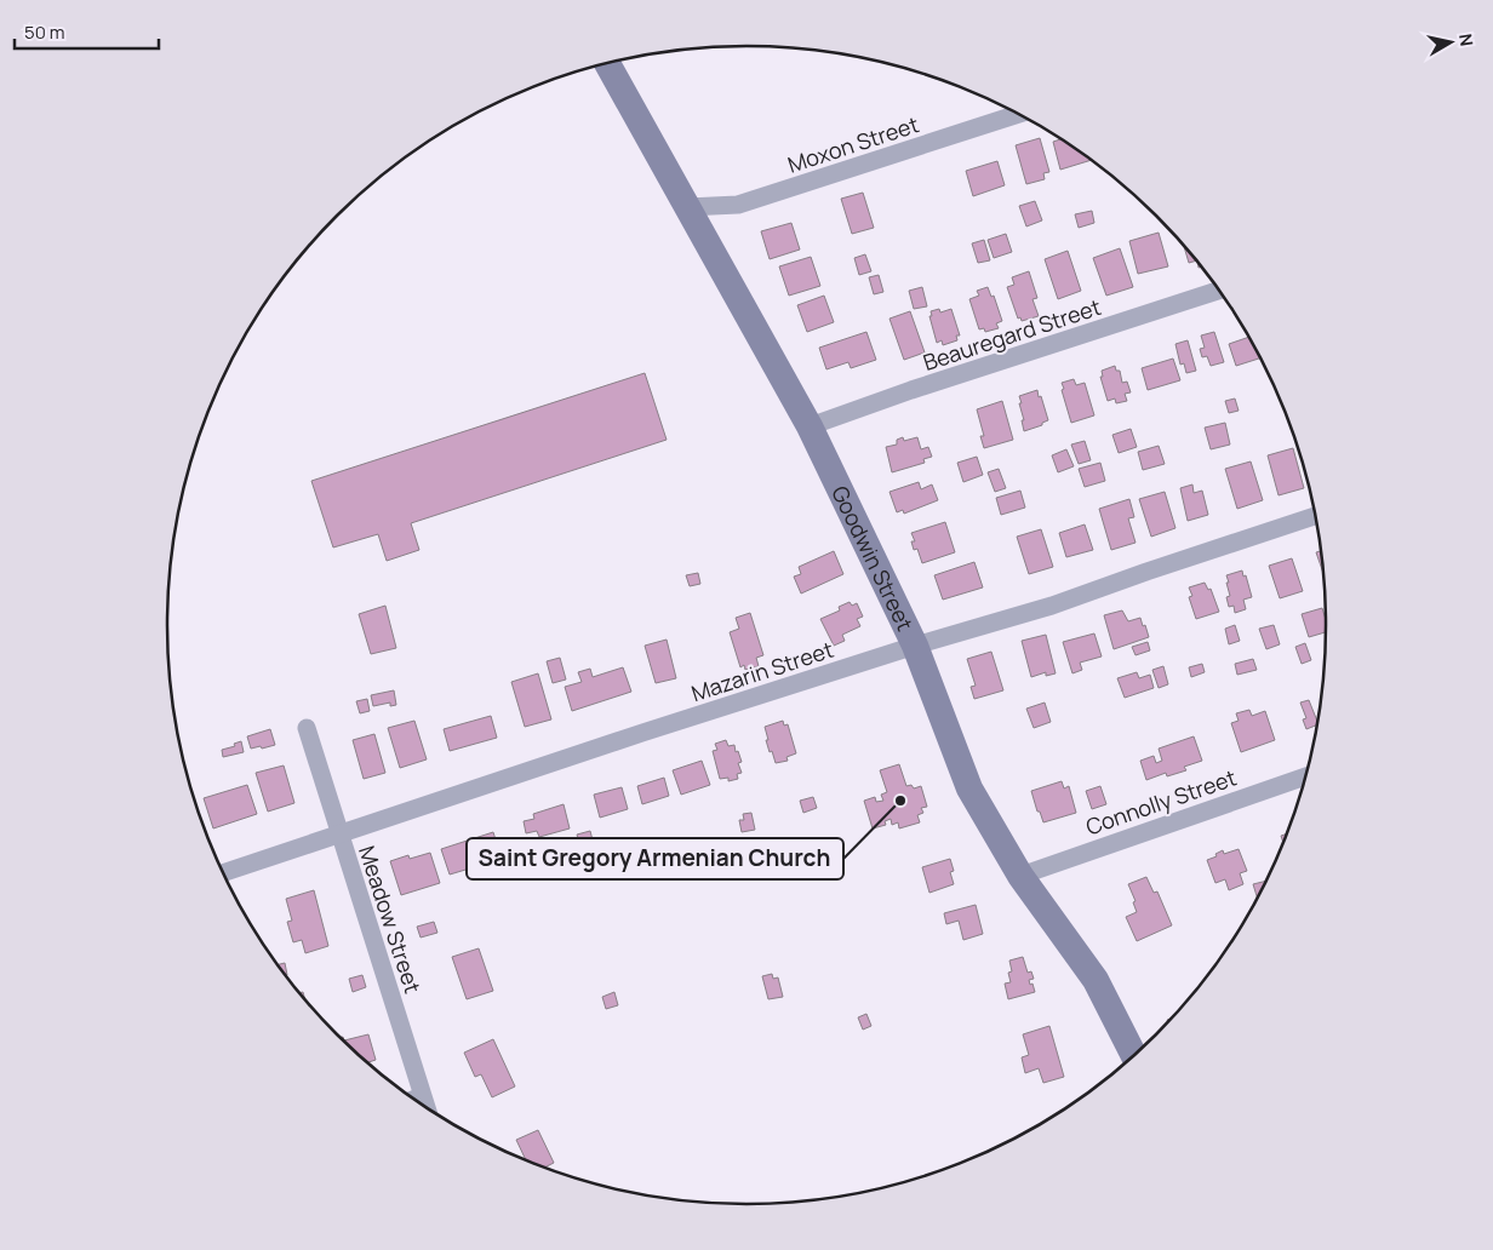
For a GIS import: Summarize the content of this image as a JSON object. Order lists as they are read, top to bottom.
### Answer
{
  "streets": {
    "main road": ["Goodwin Street"],
    "street": [
      "Moxon Street",
      "Beauregard Street",
      "Mazarin Street",
      "Connolly Street",
      "Meadow Street"
    ]
  },
  "crossings": [
    ["Moxon Street", "Goodwin Street"],
    ["Beauregard Street", "Goodwin Street"],
    ["Goodwin Street", "Mazarin Street"],
    ["Goodwin Street", "Connolly Street"],
    ["Mazarin Street", "Meadow Street"]
  ],
  "places": ["Saint Gregory Armenian Church"],
  "scale_bar": "50 m",
  "north": "right"
}
